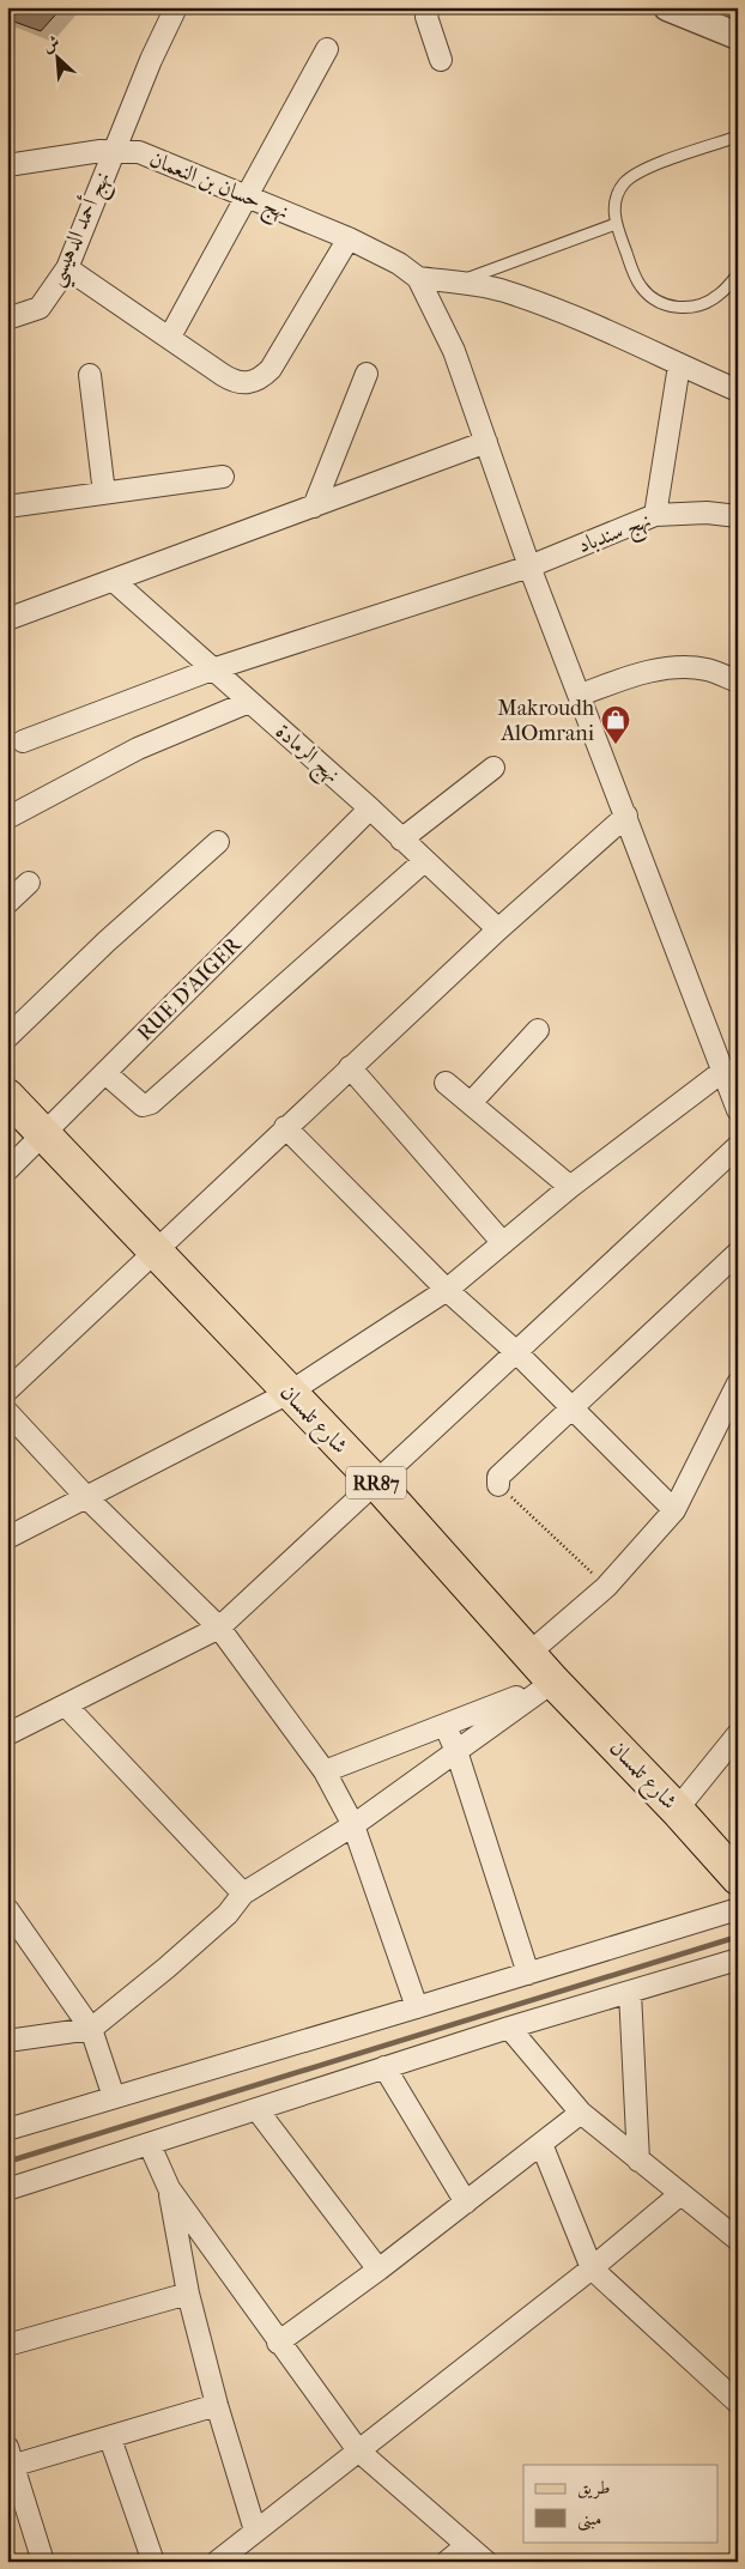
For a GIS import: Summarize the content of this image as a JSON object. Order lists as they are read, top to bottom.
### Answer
{
  "streets": {
    "main road": ["شارع تلمسان", "RR87"],
    "street": [
      "نهج حسان بن النعمان",
      "نهج أحمد الدهيسي",
      "نهج سندباد",
      "نهج الرمادة",
      "RUE D'AIGER"
    ]
  },
  "crossings": [
    ["نهج حسان بن النعمان", "نهج أحمد الدهيسي"],
    ["نهج حسان بن النعمان", "نهج سندباد"],
    ["نهج سندباد", "نهج الرمادة"],
    ["نهج الرمادة", "RUE D'AIGER"],
    ["RUE D'AIGER", "شارع تلمسان"]
  ],
  "places": {
    "shop": ["Makroudh AlOmrani"]
  },
  "legend": ["طريق", "مبنى"],
  "north": "top left"
}
